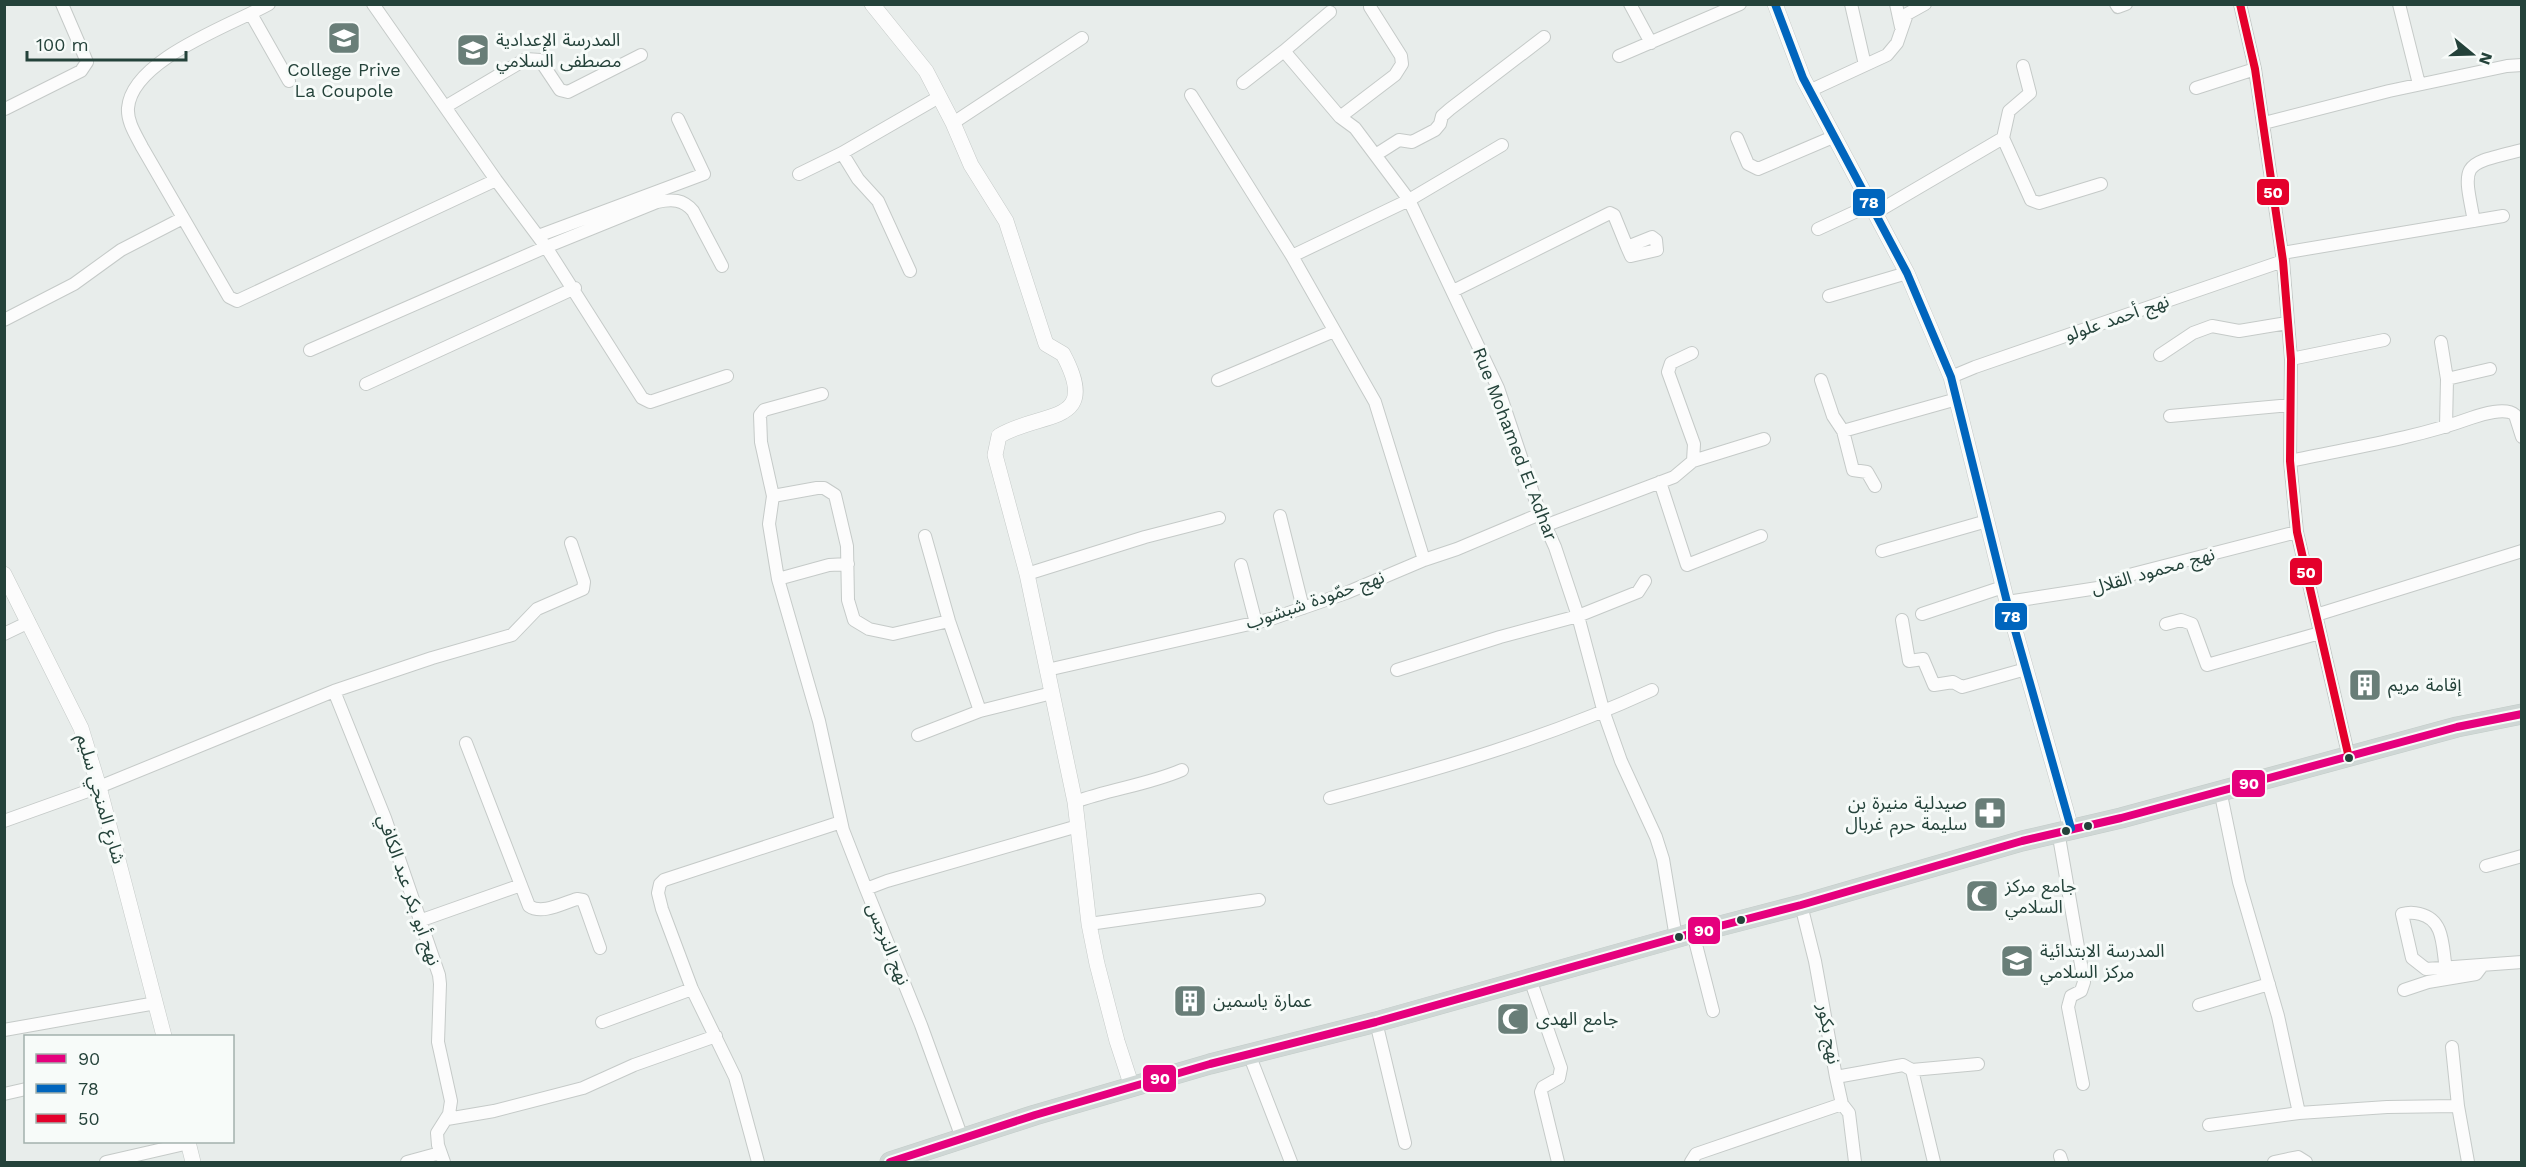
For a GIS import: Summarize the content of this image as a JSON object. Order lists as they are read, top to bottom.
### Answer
{
  "streets": {
    "street": [
      "نهج أحمد علولو",
      "Rue Mohamed El Adhar",
      "نهج محمود القلال",
      "نهج حمّودة شبشوب",
      "شارع المنجي سليم",
      "نهج أبو بكر عبد الكافي",
      "نهج النرجس",
      "نهج بكور"
    ]
  },
  "crossings": [
    ["Rue Mohamed El Adhar", "نهج حمّودة شبشوب"]
  ],
  "places": {
    "school or university": ["College Prive La Coupole", "المدرسة الإعدادية مصطفى السلامي", "المدرسة الابتدائية مركز السلامي"],
    "building": ["إقامة مريم", "عمارة ياسمين"],
    "pharmacy": ["صيدلية منيرة بن سليمة حرم غربال"],
    "mosque": ["جامع مركز السلامي", "جامع الهدى"]
  },
  "lines": ["transit line 78", "transit line 50", "transit line 90"],
  "legend": ["90", "78", "50"],
  "scale_bar": "100 m",
  "north": "right"
}
